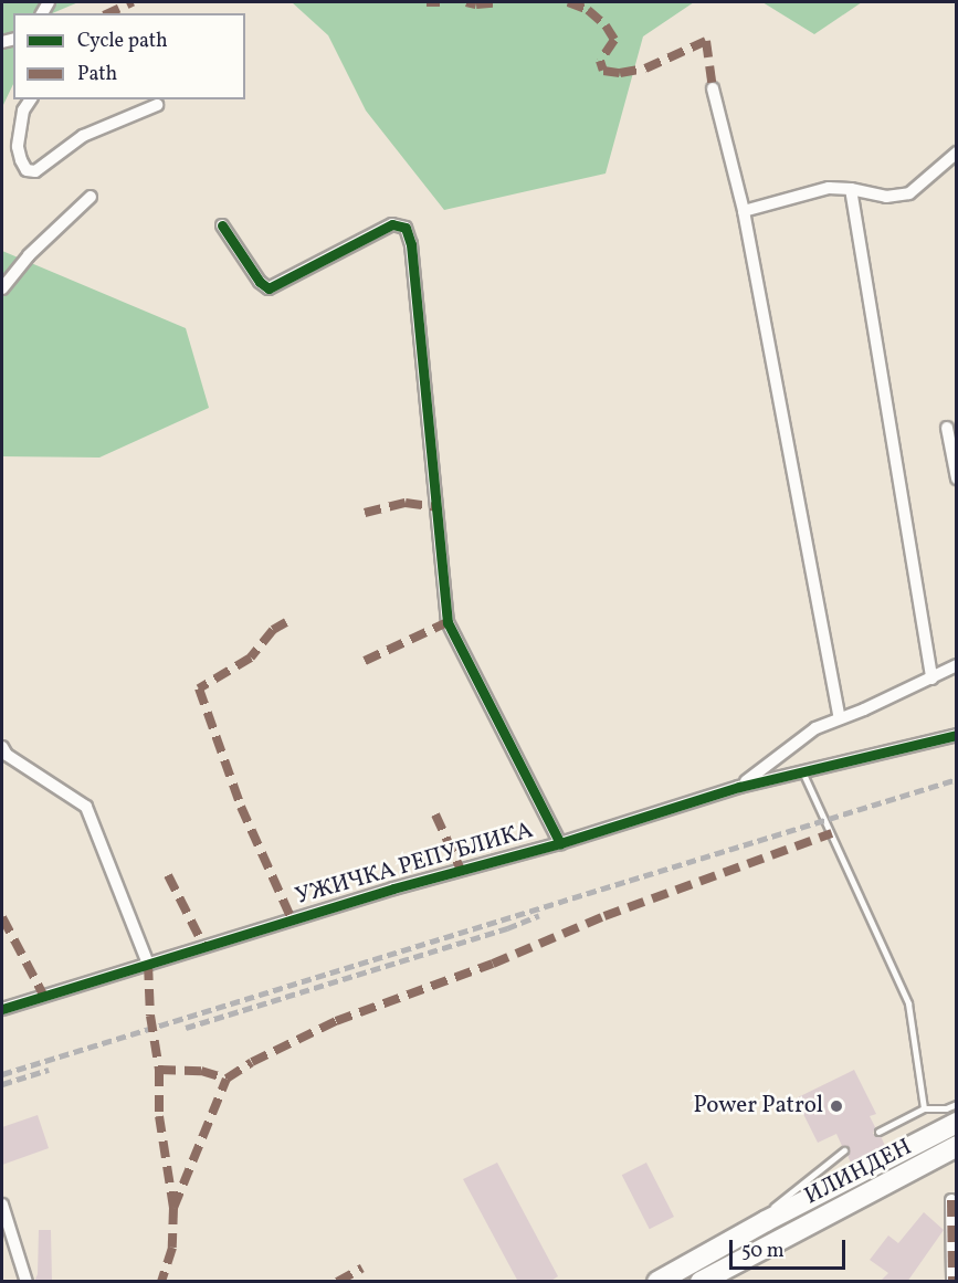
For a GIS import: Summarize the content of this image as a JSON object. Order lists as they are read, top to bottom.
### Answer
{
  "streets": {
    "main road": ["ИЛИНДЕН"],
    "street": ["УЖИЧКА РЕПУБЛИКА"]
  },
  "places": ["Power Patrol"],
  "legend": ["Cycle path", "Path"],
  "scale_bar": "50 m"
}
